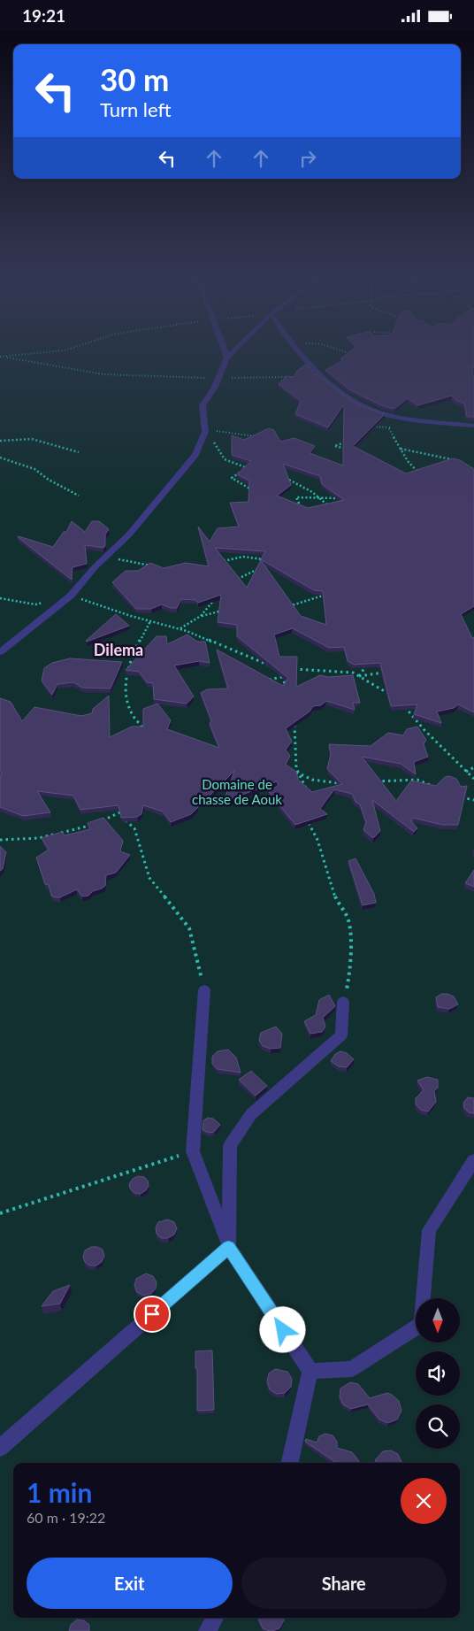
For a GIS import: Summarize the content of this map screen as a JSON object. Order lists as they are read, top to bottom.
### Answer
{
  "districts": ["Dilema"],
  "parks": ["Domaine de chasse de Aouk"],
  "north": "bottom",
  "page": {
    "status": "19:21",
    "turn": ["30 m", "Turn left"],
    "heading": ["1 min", "60 m · 19:22"],
    "buttons": ["Exit", "Share"]
  }
}
